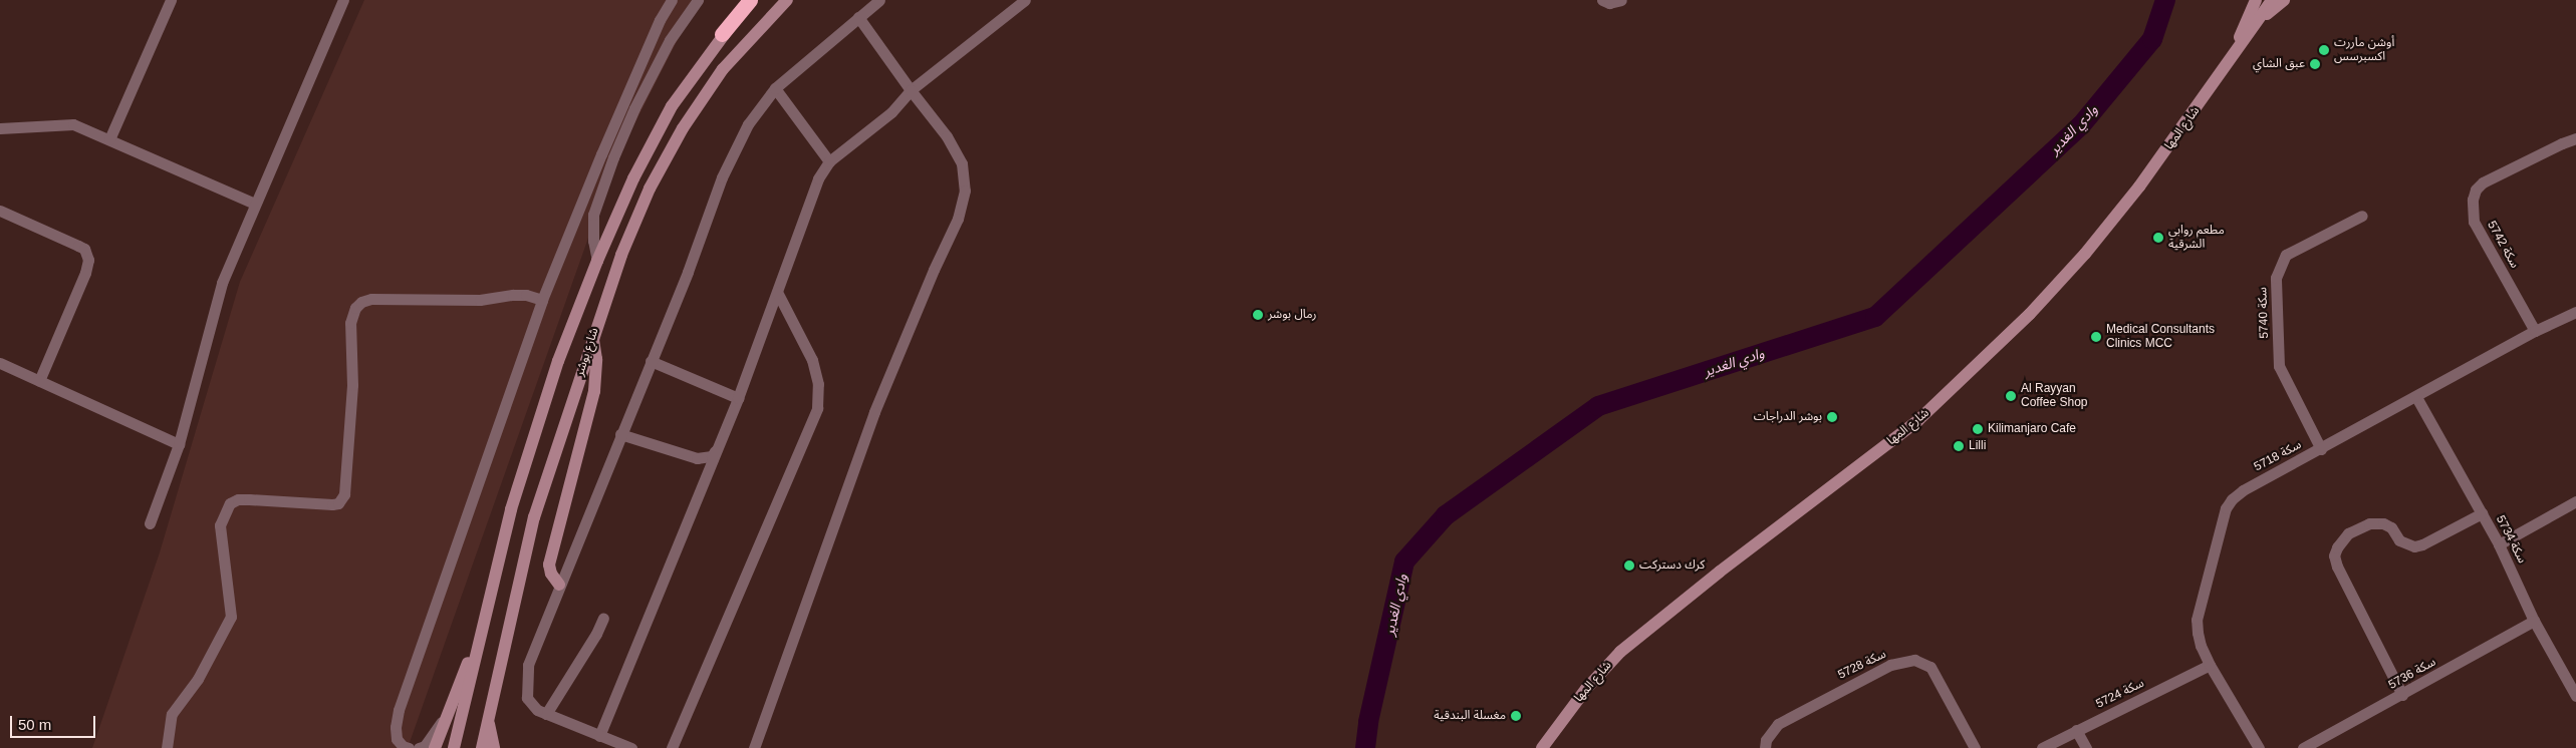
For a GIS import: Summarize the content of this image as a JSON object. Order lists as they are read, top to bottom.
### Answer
{
  "streets": {
    "main road": ["شارع المها", "شارع بوشر"],
    "street": [
      "سكة 5742",
      "سكة 5740",
      "سكة 5718",
      "سكة 5734",
      "سكة 5728",
      "سكة 5736",
      "سكة 5724"
    ]
  },
  "crossings": [
    ["سكة 5742", "سكة 5718"],
    ["سكة 5740", "سكة 5718"],
    ["سكة 5718", "سكة 5734"],
    ["سكة 5718", "سكة 5724"],
    ["سكة 5734", "سكة 5736"]
  ],
  "water": ["وادي الغدير"],
  "places": [
    "أوشن ماررت اكسبرسس",
    "عبق الشاي",
    "مطعم روابي الشرقية",
    "رمال بوشر",
    "Medical Consultants Clinics MCC",
    "Al Rayyan Coffee Shop",
    "بوشر الدراجات",
    "Kilimanjaro Cafe",
    "Lilli",
    "كرك دستركت",
    "مغسلة البندقية"
  ],
  "scale_bar": "50 m"
}
